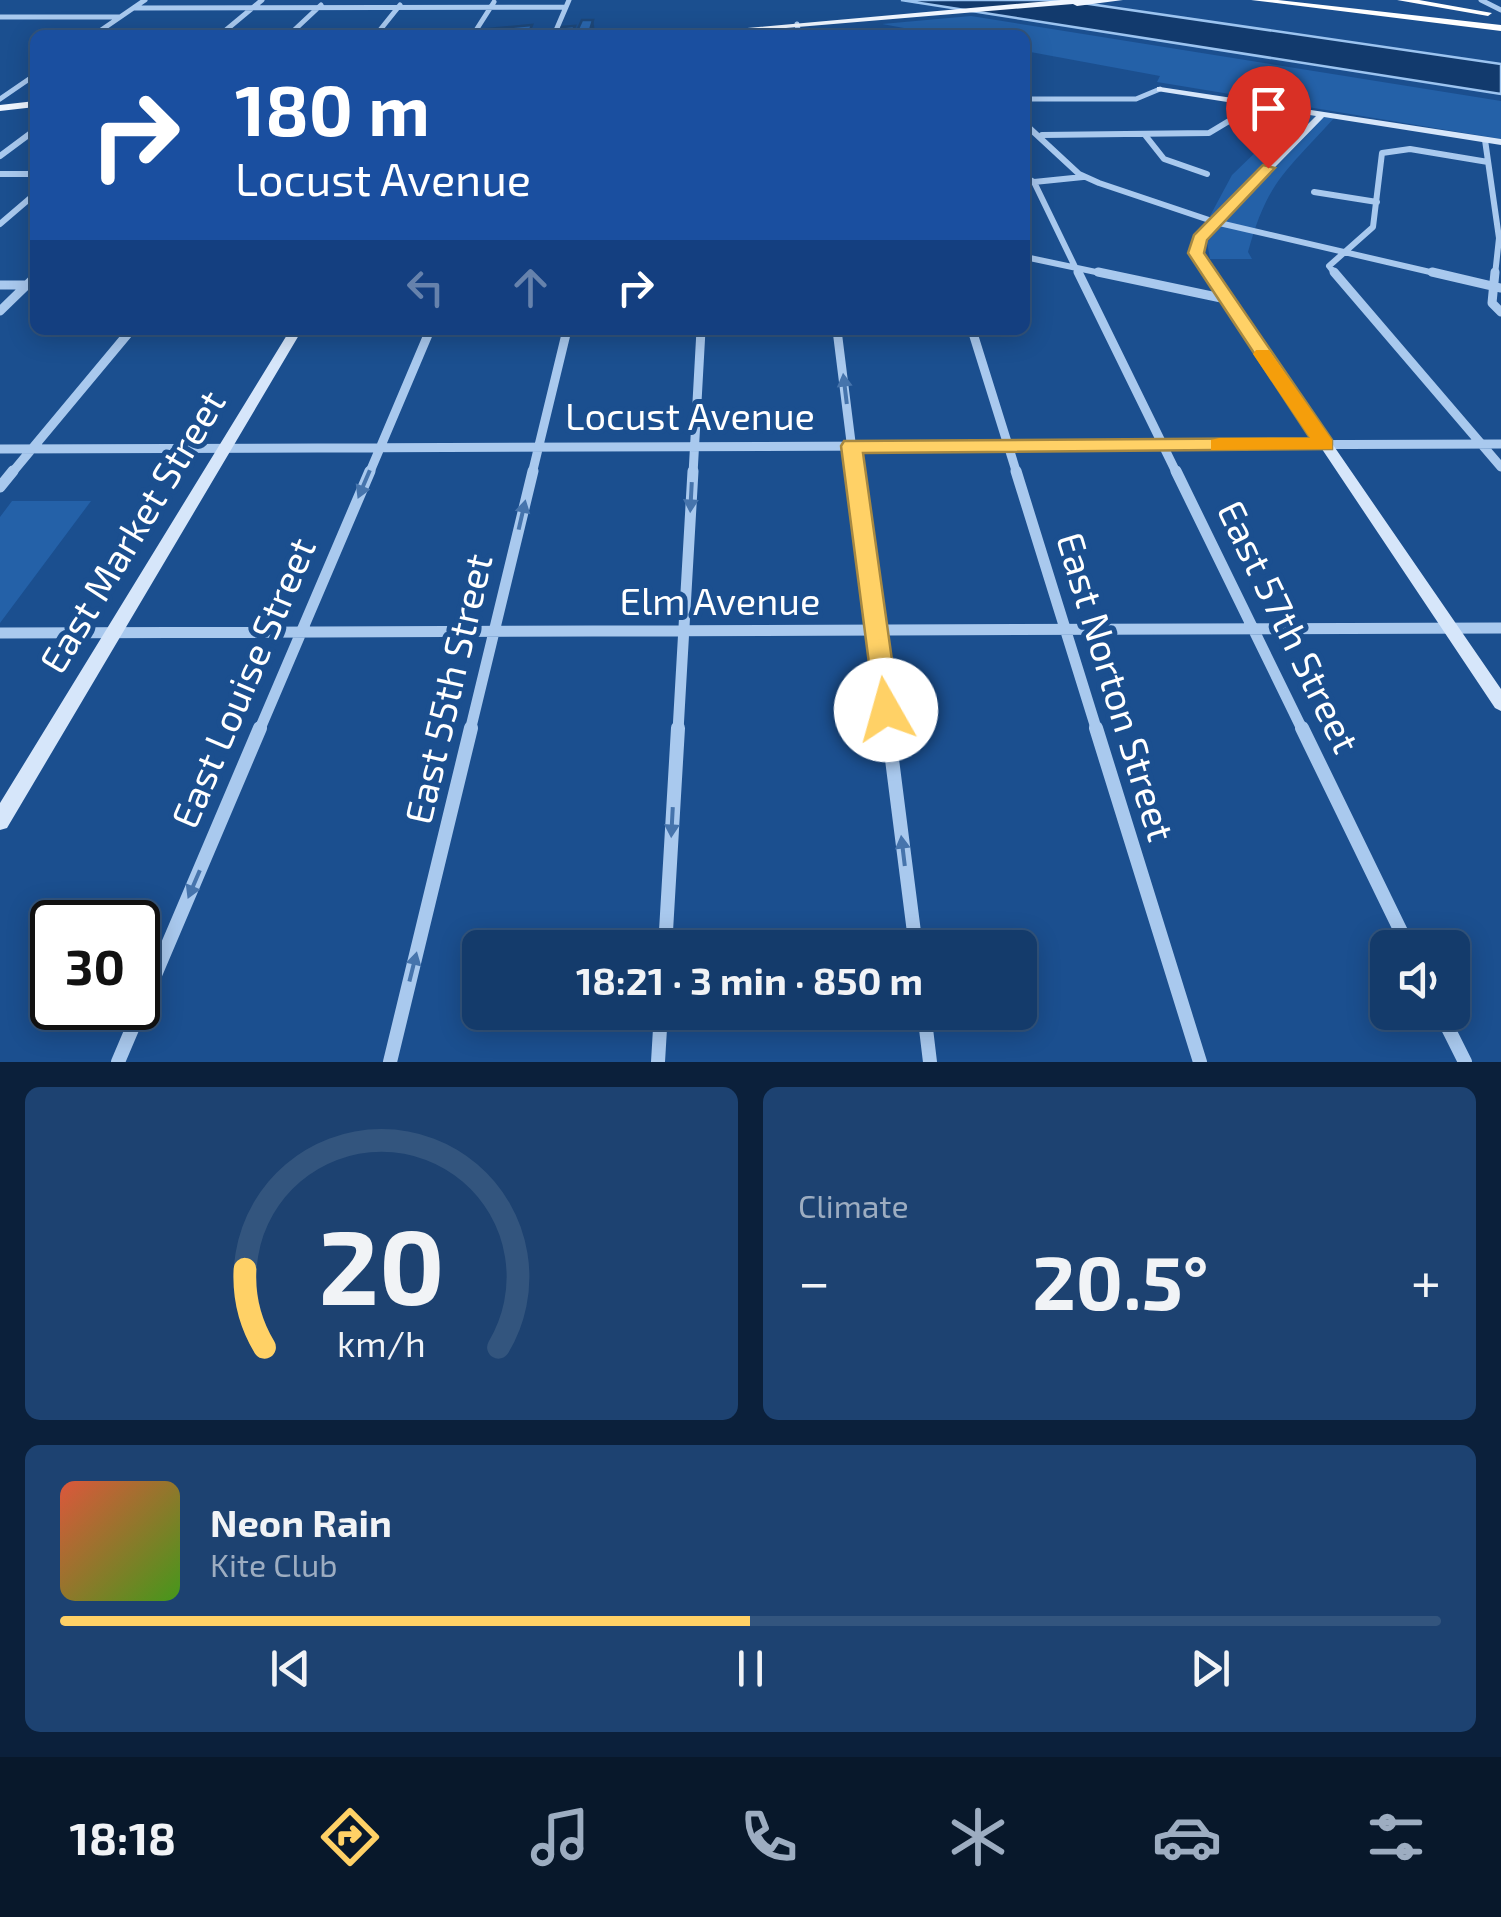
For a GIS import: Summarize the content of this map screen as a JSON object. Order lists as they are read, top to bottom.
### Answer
{
  "streets": {
    "street": [
      "Locust Avenue",
      "East Market Street",
      "Elm Avenue",
      "East 57th Street",
      "East Louise Street",
      "East Norton Street",
      "East 55th Street"
    ]
  },
  "crossings": [
    ["Locust Avenue", "East Market Street"],
    ["Locust Avenue", "East 57th Street"],
    ["Locust Avenue", "East Louise Street"],
    ["Locust Avenue", "East Norton Street"],
    ["Locust Avenue", "East 55th Street"],
    ["East Market Street", "Elm Avenue"],
    ["Elm Avenue", "East 57th Street"],
    ["Elm Avenue", "East Louise Street"],
    ["Elm Avenue", "East Norton Street"],
    ["Elm Avenue", "East 55th Street"]
  ],
  "one_way": ["East Louise Street", "East 55th Street"],
  "page": {
    "turn": ["180 m", "Locust Avenue"],
    "limit": "30",
    "trip": "18:21 · 3 min · 850 m",
    "tile": "Climate",
    "heat": ["−", "20.5°", "+"],
    "song": ["Neon Rain", "Kite Club"],
    "tabs": "18:18",
    "gauge": ["20", "km/h"]
  }
}
